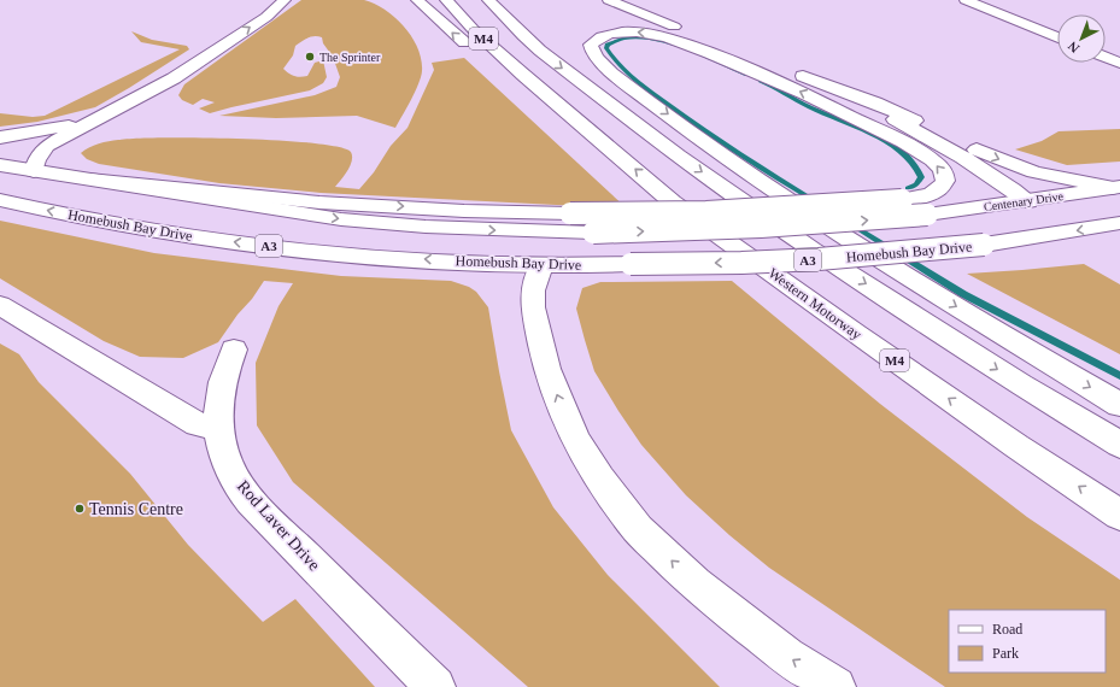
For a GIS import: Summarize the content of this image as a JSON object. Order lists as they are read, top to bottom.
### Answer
{
  "streets": {
    "main road": [
      "M4",
      "Centenary Drive",
      "Homebush Bay Drive",
      "A3",
      "Western Motorway",
      "Rod Laver Drive"
    ]
  },
  "crossings": [
    ["Homebush Bay Drive", "A3"]
  ],
  "places": ["The Sprinter", "Tennis Centre"],
  "legend": ["Road", "Park"],
  "north": "bottom left"
}
